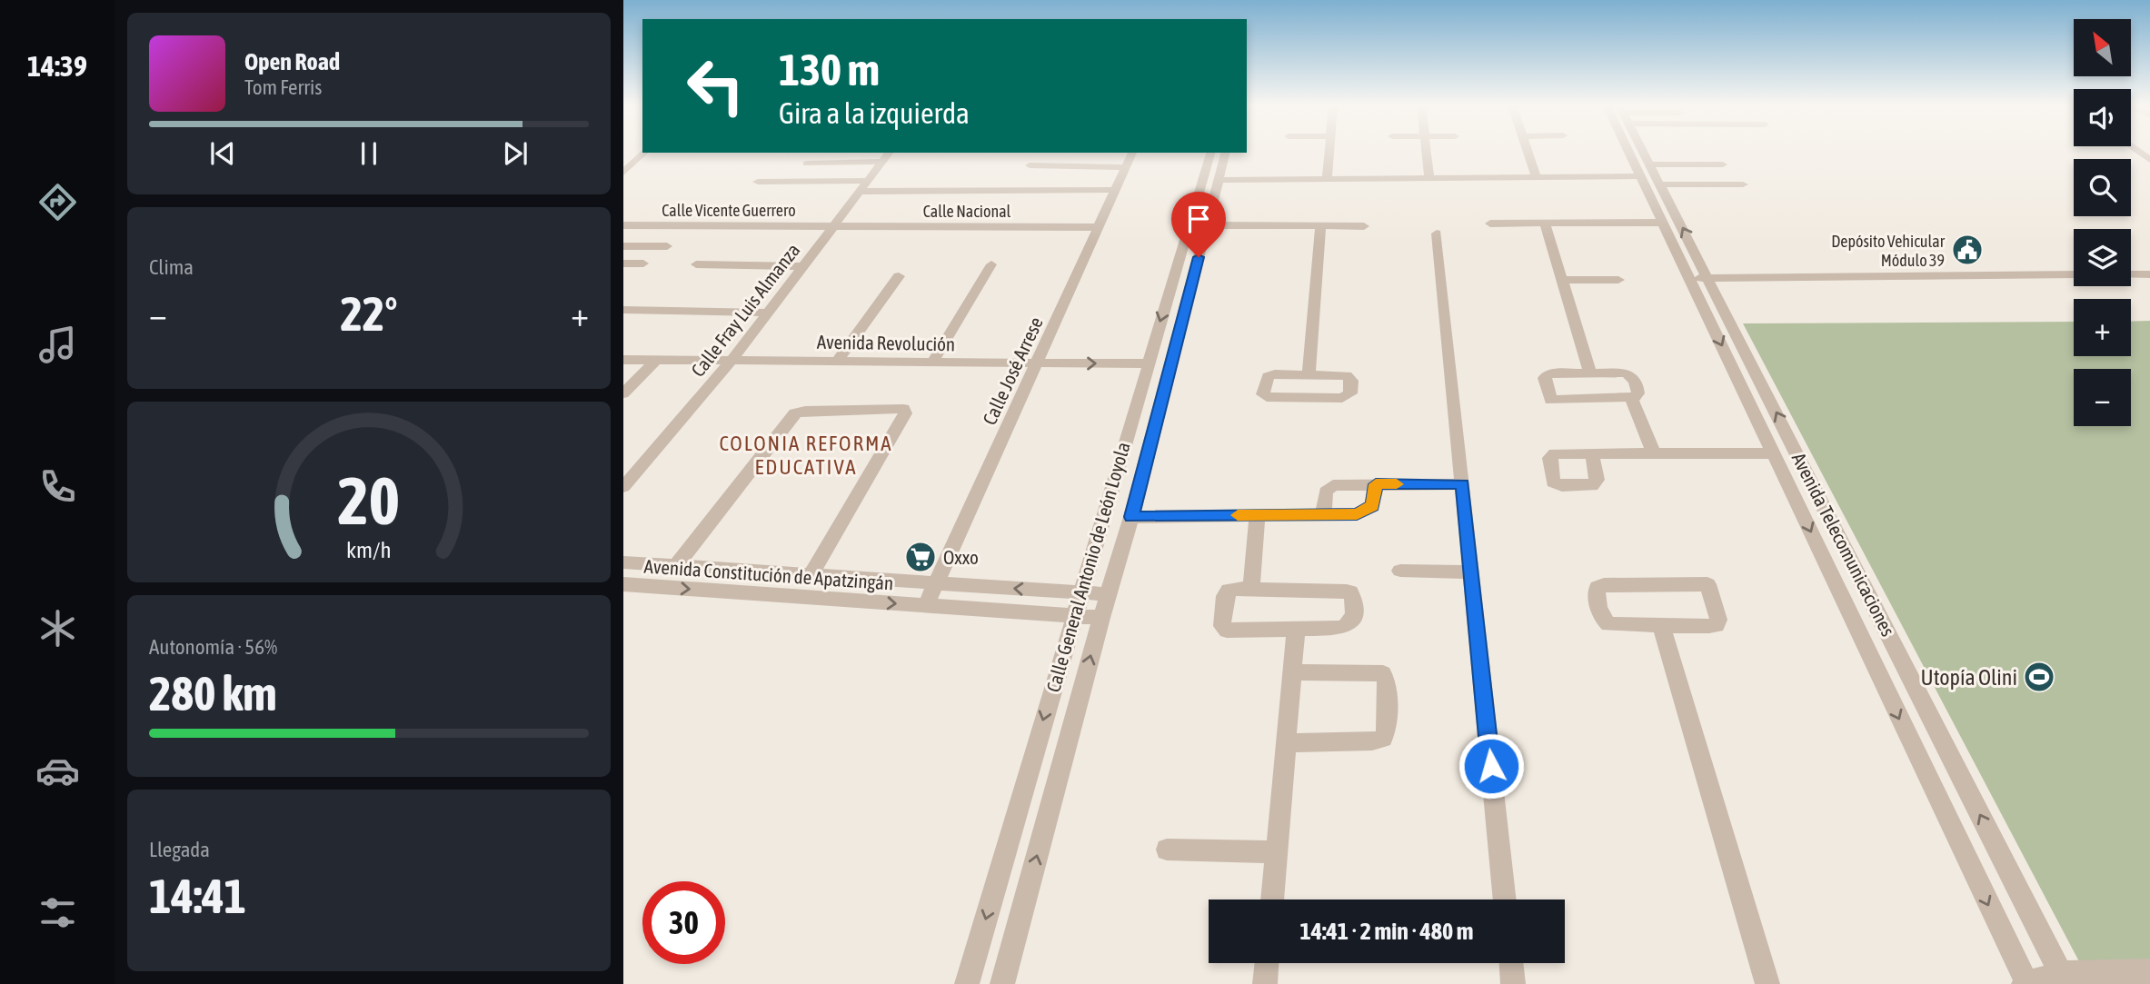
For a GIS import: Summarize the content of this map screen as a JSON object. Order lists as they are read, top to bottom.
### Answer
{
  "streets": {
    "street": [
      "Calle Vicente Guerrero",
      "Calle Nacional",
      "Calle Fray Luis Almanza",
      "Avenida Revolución",
      "Calle José Arrese",
      "Avenida Telecomunicaciones",
      "Calle General Antonio de León Loyola",
      "Avenida Constitución de Apatzingán"
    ]
  },
  "crossings": [
    ["Calle Vicente Guerrero", "Calle Nacional"],
    ["Calle Vicente Guerrero", "Calle Fray Luis Almanza"],
    ["Calle Nacional", "Calle Fray Luis Almanza"],
    ["Calle Nacional", "Calle José Arrese"],
    ["Calle Fray Luis Almanza", "Avenida Revolución"],
    ["Avenida Revolución", "Calle José Arrese"],
    ["Avenida Revolución", "Calle General Antonio de León Loyola"],
    ["Calle José Arrese", "Avenida Constitución de Apatzingán"],
    ["Calle General Antonio de León Loyola", "Avenida Constitución de Apatzingán"]
  ],
  "districts": ["COLONIA REFORMA EDUCATIVA"],
  "places": {
    "public building": ["Depósito Vehicular Módulo 39"],
    "supermarket": ["Oxxo"],
    "sports": ["Utopía Olini"]
  },
  "north": "top left",
  "page": {
    "tabs": "14:39",
    "map_buttons": ["+", "−"],
    "turn": ["130 m", "Gira a la izquierda"],
    "song": ["Open Road", "Tom Ferris"],
    "tile": [
      "Clima",
      ["Autonomía · 56%", "280 km"],
      ["Llegada", "14:41"]
    ],
    "heat": ["−", "22°", "+"],
    "limit": "30",
    "trip": "14:41 · 2 min · 480 m",
    "gauge": ["20", "km/h"]
  }
}
